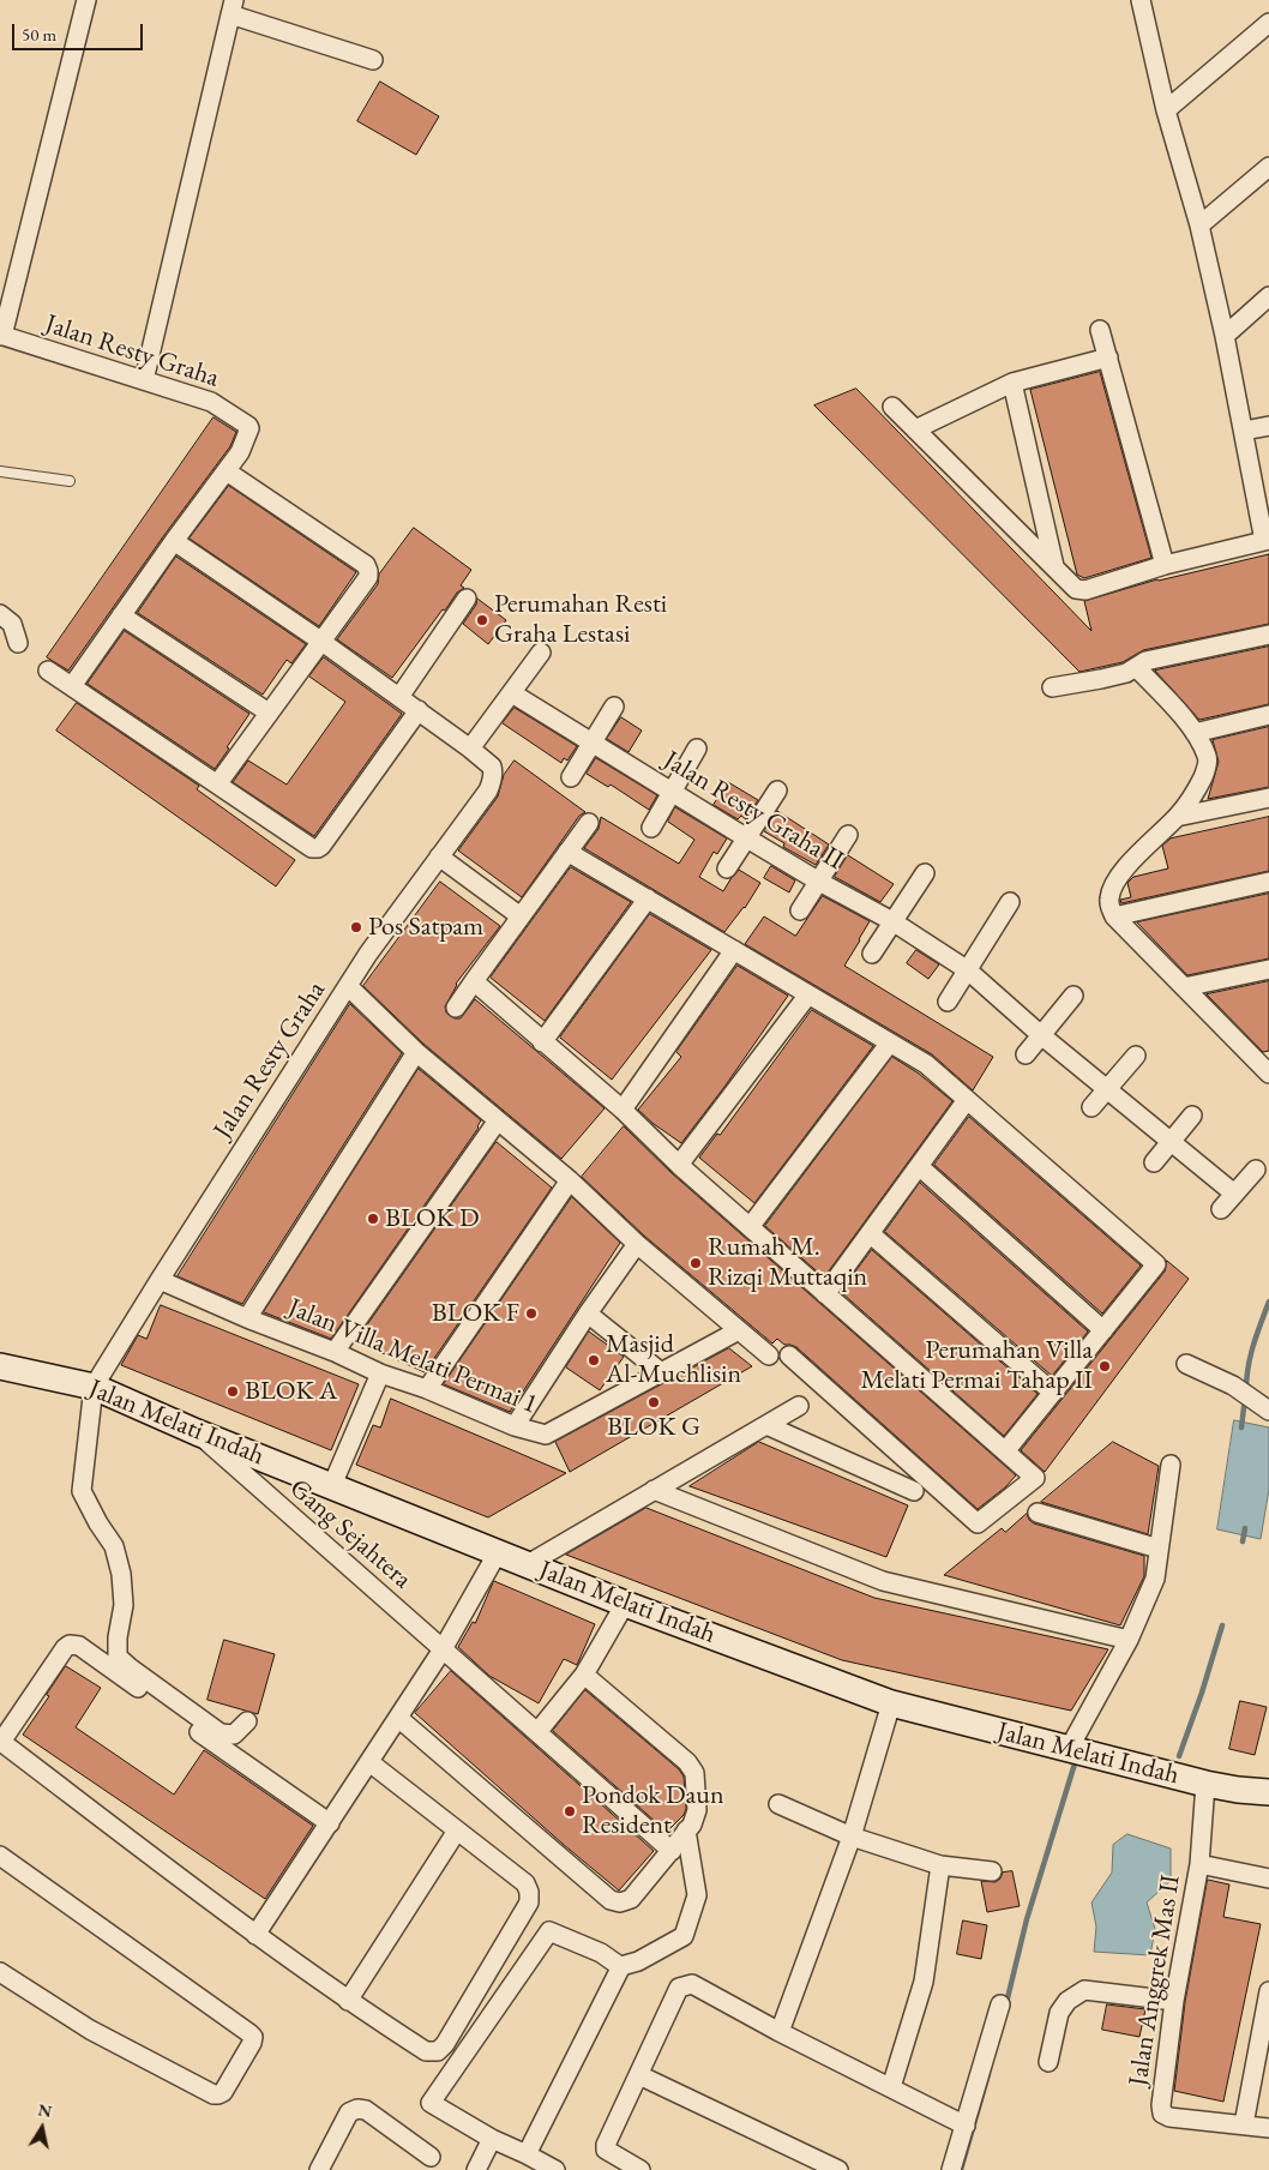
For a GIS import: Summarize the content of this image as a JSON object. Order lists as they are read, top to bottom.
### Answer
{
  "streets": {
    "main road": ["Jalan Melati Indah"],
    "street": [
      "Jalan Resty Graha",
      "Jalan Resty Graha II",
      "Jalan Villa Melati Permai 1",
      "Gang Sejahtera",
      "Jalan Anggrek Mas II"
    ]
  },
  "crossings": [
    ["Jalan Resty Graha", "Jalan Villa Melati Permai 1"],
    ["Jalan Resty Graha", "Jalan Melati Indah"],
    ["Jalan Melati Indah", "Gang Sejahtera"],
    ["Jalan Melati Indah", "Jalan Anggrek Mas II"]
  ],
  "places": [
    "Perumahan Resti Graha Lestasi",
    "Pos Satpam",
    "BLOK D",
    "Rumah M. Rizqi Muttaqin",
    "BLOK F",
    "Masjid Al-Muchlisin",
    "Perumahan Villa Melati Permai Tahap II",
    "BLOK A",
    "BLOK G",
    "Pondok Daun Resident"
  ],
  "scale_bar": "50 m",
  "north": "top"
}
